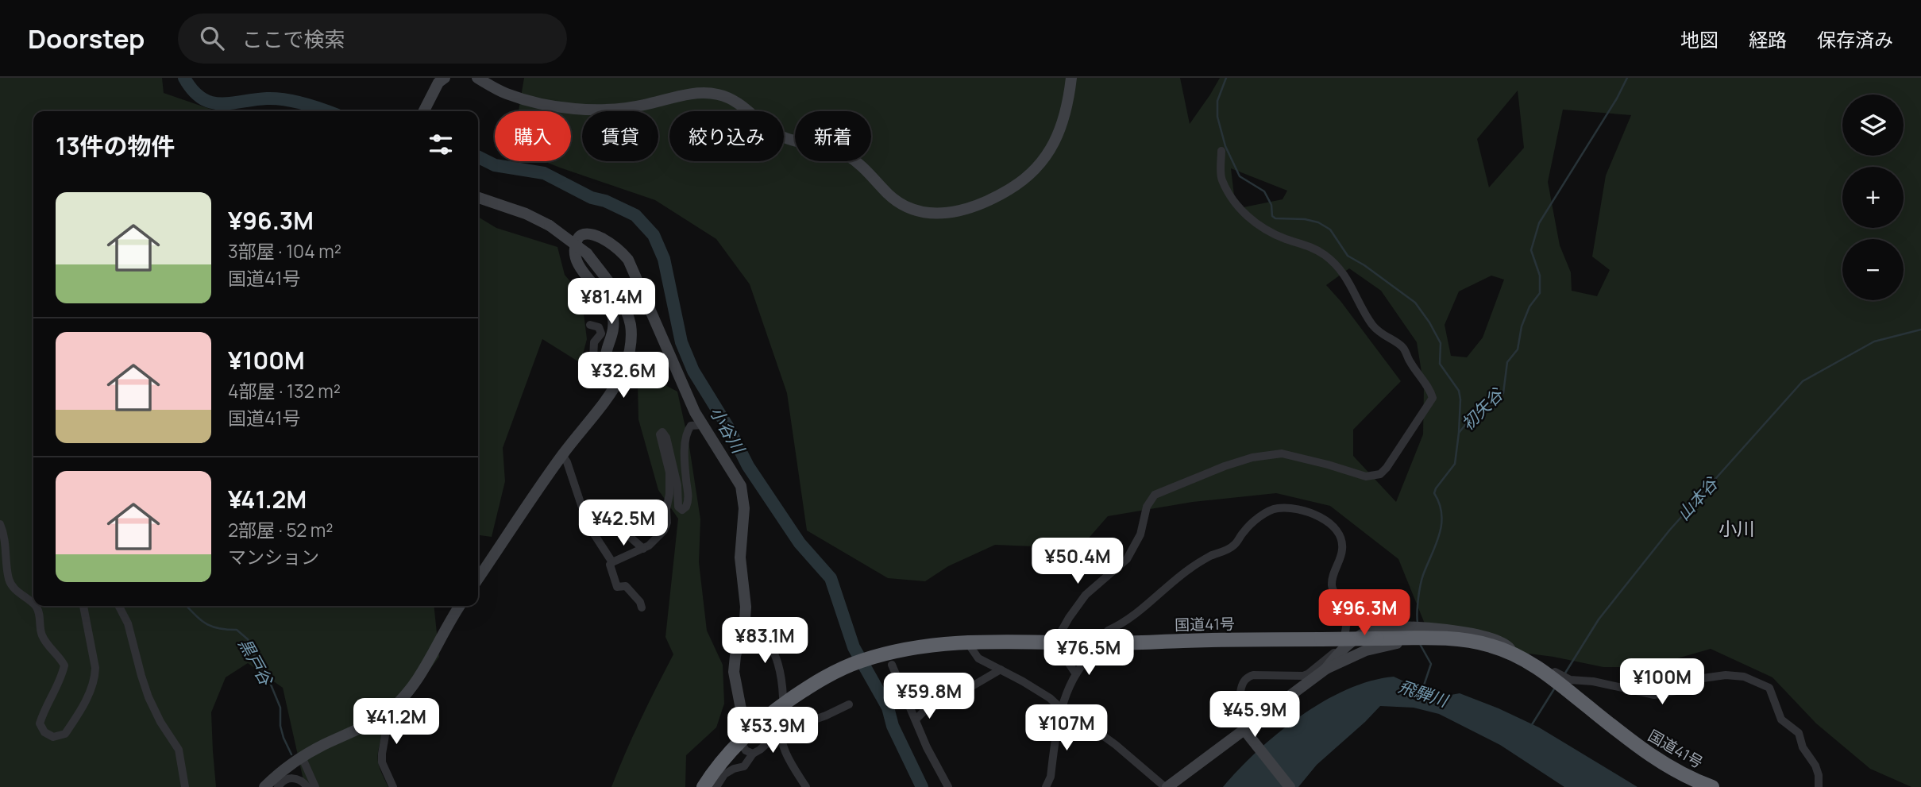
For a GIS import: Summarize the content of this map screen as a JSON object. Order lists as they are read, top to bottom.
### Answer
{
  "streets": {
    "highway": ["国道41号"]
  },
  "districts": ["小川"],
  "water": [
    "初矢谷",
    "小谷川",
    "山本谷",
    "黒戸谷",
    "飛騨川"
  ],
  "page": {
    "header": "Doorstep",
    "search": "ここで検索",
    "nav": ["地図", "経路", "保存済み"],
    "map_buttons": ["+", "−"],
    "chip": [
      "購入",
      "賃貸",
      "絞り込み",
      "新着"
    ],
    "heading": "13件の物件",
    "list": [
      {
        "name": "¥96.3M",
        "note": "3部屋 · 104 m² · 国道41号"
      },
      {
        "name": "¥100M",
        "note": "4部屋 · 132 m² · 国道41号"
      },
      {
        "name": "¥41.2M",
        "note": "2部屋 · 52 m² · マンション"
      }
    ],
    "price": [
      "¥81.4M",
      "¥32.6M",
      "¥42.5M",
      "¥50.4M",
      "¥96.3M",
      "¥83.1M",
      "¥76.5M",
      "¥100M",
      "¥59.8M",
      "¥45.9M",
      "¥41.2M",
      "¥107M",
      "¥53.9M"
    ]
  }
}
